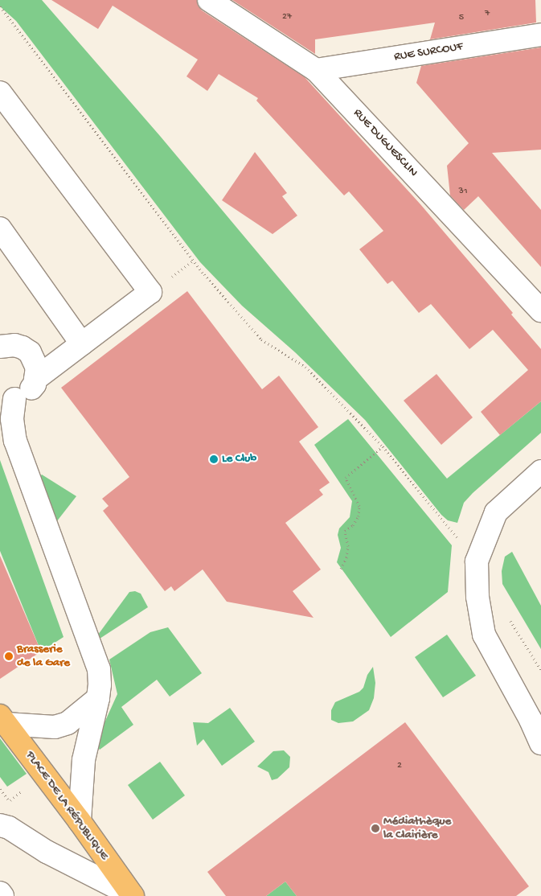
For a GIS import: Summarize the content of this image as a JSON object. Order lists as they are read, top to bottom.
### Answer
{
  "streets": {
    "main road": ["PLACE DE LA RÉPUBLIQUE"],
    "street": ["RUE SURCOUF", "RUE DUGUESCLIN"]
  },
  "crossings": [
    ["RUE SURCOUF", "RUE DUGUESCLIN"]
  ],
  "places": ["Le Club", "Brasserie de la Gare", "Médiathèque la Clairière"],
  "house_numbers": [
    "7",
    "27",
    "5",
    "31",
    "2"
  ]
}
